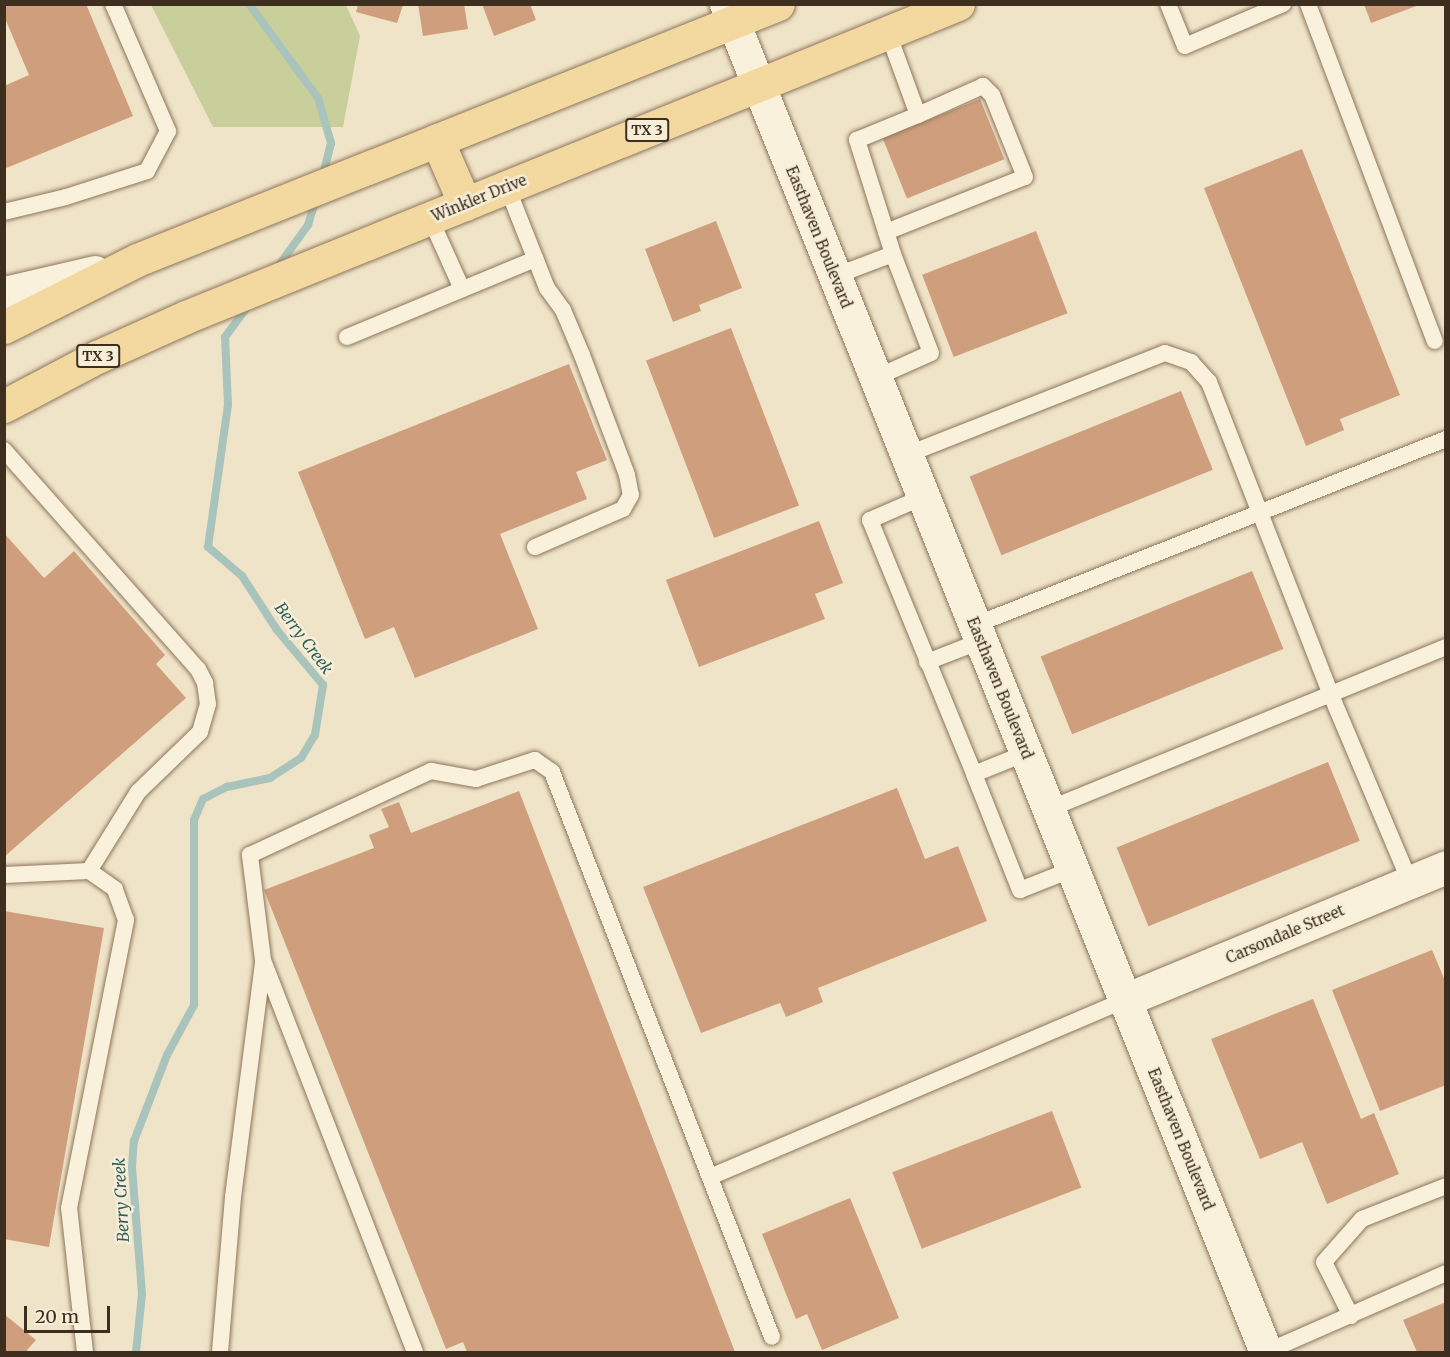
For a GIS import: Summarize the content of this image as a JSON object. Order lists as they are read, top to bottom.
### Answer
{
  "streets": {
    "main road": ["TX 3", "Winkler Drive"],
    "street": ["Easthaven Boulevard", "Carsondale Street"]
  },
  "crossings": [
    ["Winkler Drive", "Easthaven Boulevard"],
    ["Easthaven Boulevard", "Carsondale Street"]
  ],
  "water": ["Berry Creek"],
  "scale_bar": "20 m"
}
